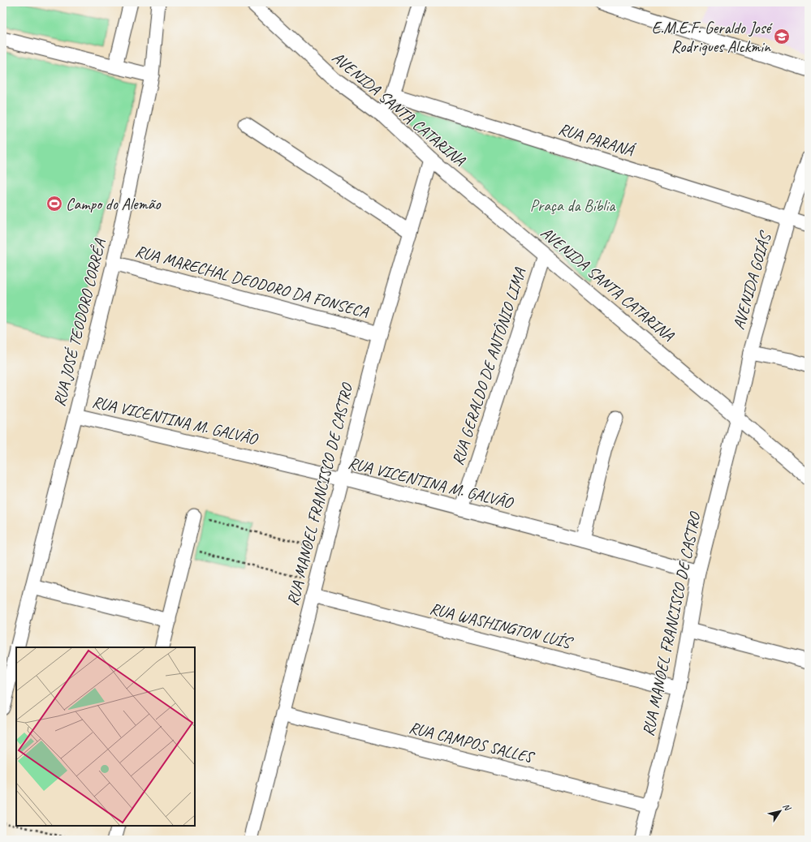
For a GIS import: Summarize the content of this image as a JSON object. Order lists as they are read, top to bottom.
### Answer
{
  "streets": {
    "street": [
      "AVENIDA SANTA CATARINA",
      "RUA PARANÁ",
      "RUA MARECHAL DEODORO DA FONSECA",
      "AVENIDA GOIÁS",
      "RUA JOSÉ TEODORO CORRÊA",
      "RUA GERALDO DE ANTÔNIO LIMA",
      "RUA VICENTINA M. GALVÃO",
      "RUA MANOEL FRANCISCO DE CASTRO",
      "RUA WASHINGTON LUÍS",
      "RUA CAMPOS SALLES"
    ]
  },
  "crossings": [
    ["AVENIDA SANTA CATARINA", "AVENIDA GOIÁS"],
    ["AVENIDA SANTA CATARINA", "RUA GERALDO DE ANTÔNIO LIMA"],
    ["AVENIDA SANTA CATARINA", "RUA MANOEL FRANCISCO DE CASTRO"],
    ["RUA PARANÁ", "AVENIDA GOIÁS"],
    ["RUA MARECHAL DEODORO DA FONSECA", "RUA JOSÉ TEODORO CORRÊA"],
    ["RUA MARECHAL DEODORO DA FONSECA", "RUA MANOEL FRANCISCO DE CASTRO"],
    ["AVENIDA GOIÁS", "RUA MANOEL FRANCISCO DE CASTRO"],
    ["RUA JOSÉ TEODORO CORRÊA", "RUA VICENTINA M. GALVÃO"],
    ["RUA GERALDO DE ANTÔNIO LIMA", "RUA VICENTINA M. GALVÃO"],
    ["RUA VICENTINA M. GALVÃO", "RUA MANOEL FRANCISCO DE CASTRO"],
    ["RUA MANOEL FRANCISCO DE CASTRO", "RUA WASHINGTON LUÍS"],
    ["RUA MANOEL FRANCISCO DE CASTRO", "RUA CAMPOS SALLES"]
  ],
  "parks": ["Praça da Bíblia"],
  "places": {
    "school or university": ["E.M.E.F. Geraldo José Rodrigues Alckmin"],
    "sports": ["Campo do Alemão"]
  },
  "north": "top right"
}
